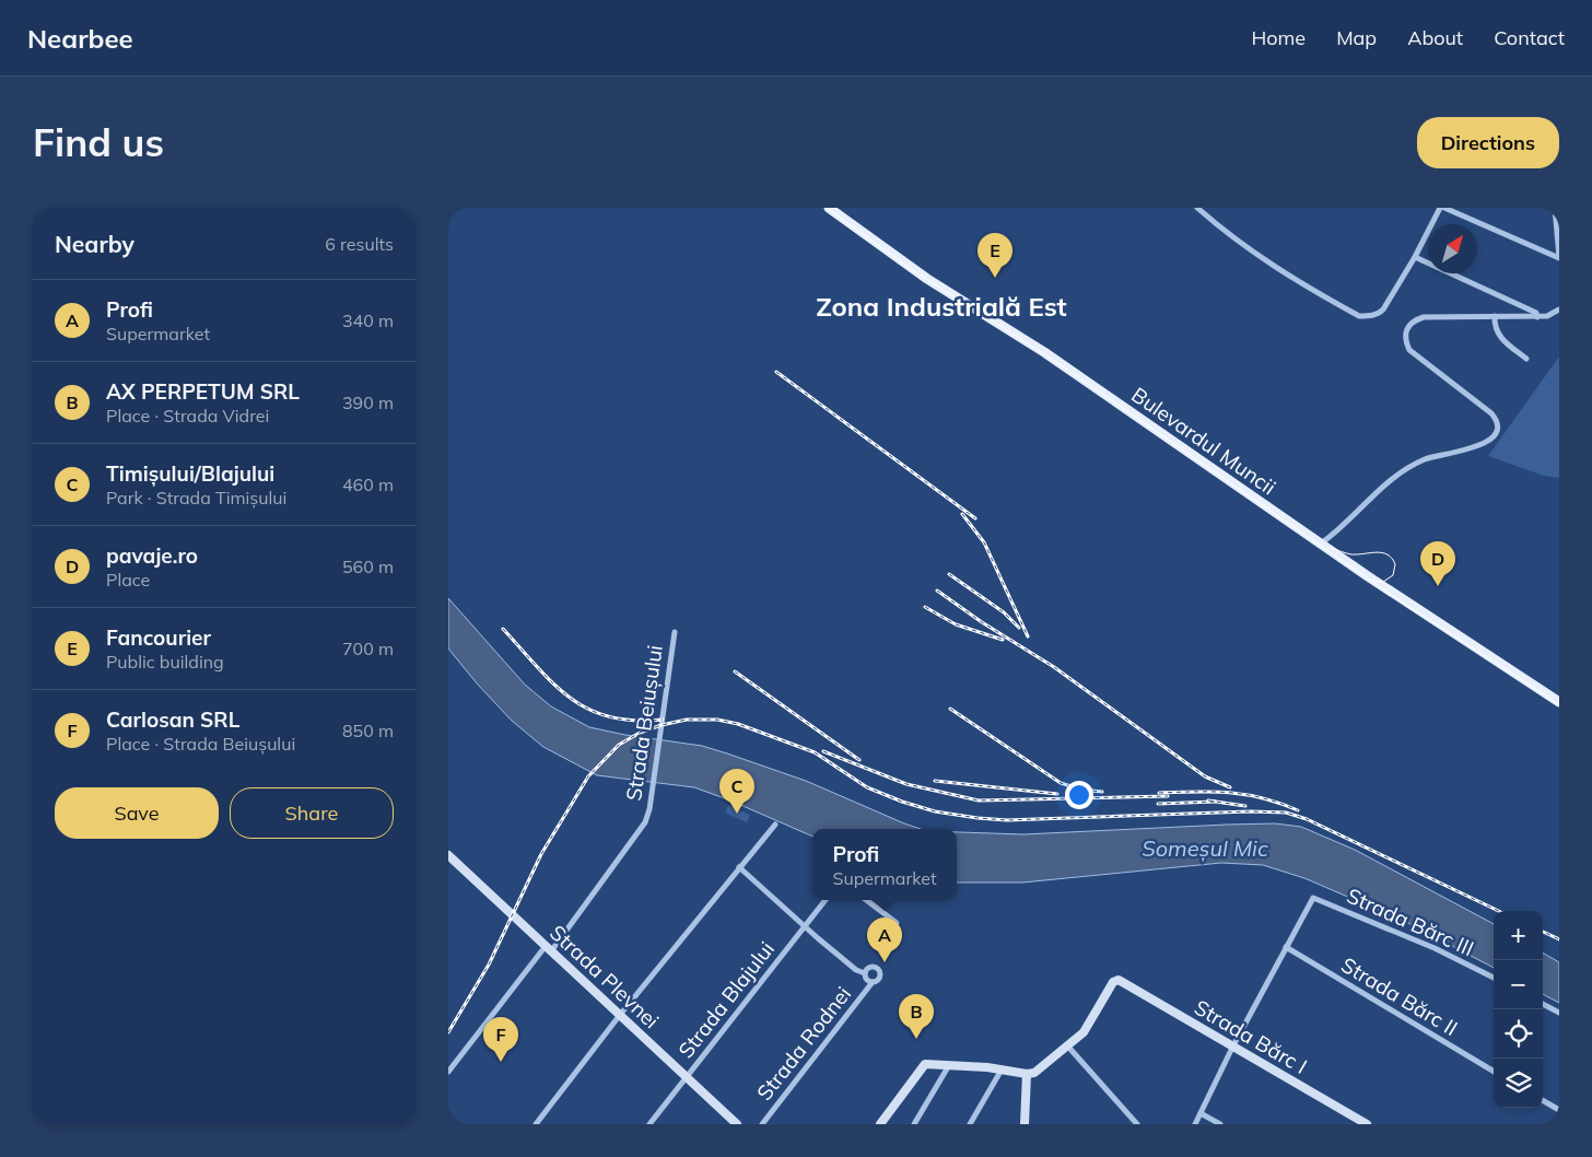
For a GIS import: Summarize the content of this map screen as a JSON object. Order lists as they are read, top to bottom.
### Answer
{
  "streets": {
    "main road": ["Bulevardul Muncii"],
    "street": [
      "Strada Beiușului",
      "Strada Bărc III",
      "Strada Plevnei",
      "Strada Bărc II",
      "Strada Blajului",
      "Strada Bărc I",
      "Strada Rodnei"
    ]
  },
  "crossings": [
    ["Strada Beiușului", "Strada Plevnei"],
    ["Strada Bărc III", "Strada Bărc II"],
    ["Strada Plevnei", "Strada Blajului"]
  ],
  "districts": ["Zona Industrială Est"],
  "water": ["Someșul Mic"],
  "north": "top right",
  "page": {
    "header": "Nearbee",
    "nav": [
      "Home",
      "Map",
      "About",
      "Contact"
    ],
    "buttons": [
      "Directions",
      ["Save", "Share"]
    ],
    "title": "Find us",
    "heading": ["Nearby", "6 results"],
    "pins": [
      "E",
      "D",
      "C",
      "A",
      "B",
      "F"
    ],
    "list": [
      {
        "mark": "A",
        "name": "Profi",
        "note": "Supermarket",
        "value": "340 m"
      },
      {
        "mark": "B",
        "name": "AX PERPETUM SRL",
        "note": "Place · Strada Vidrei",
        "value": "390 m"
      },
      {
        "mark": "C",
        "name": "Timișului/Blajului",
        "note": "Park · Strada Timișului",
        "value": "460 m"
      },
      {
        "mark": "D",
        "name": "pavaje.ro",
        "note": "Place",
        "value": "560 m"
      },
      {
        "mark": "E",
        "name": "Fancourier",
        "note": "Public building",
        "value": "700 m"
      },
      {
        "mark": "F",
        "name": "Carlosan SRL",
        "note": "Place · Strada Beiușului",
        "value": "850 m"
      }
    ],
    "popup": ["Profi", "Supermarket"],
    "map_buttons": ["+", "−"]
  }
}
